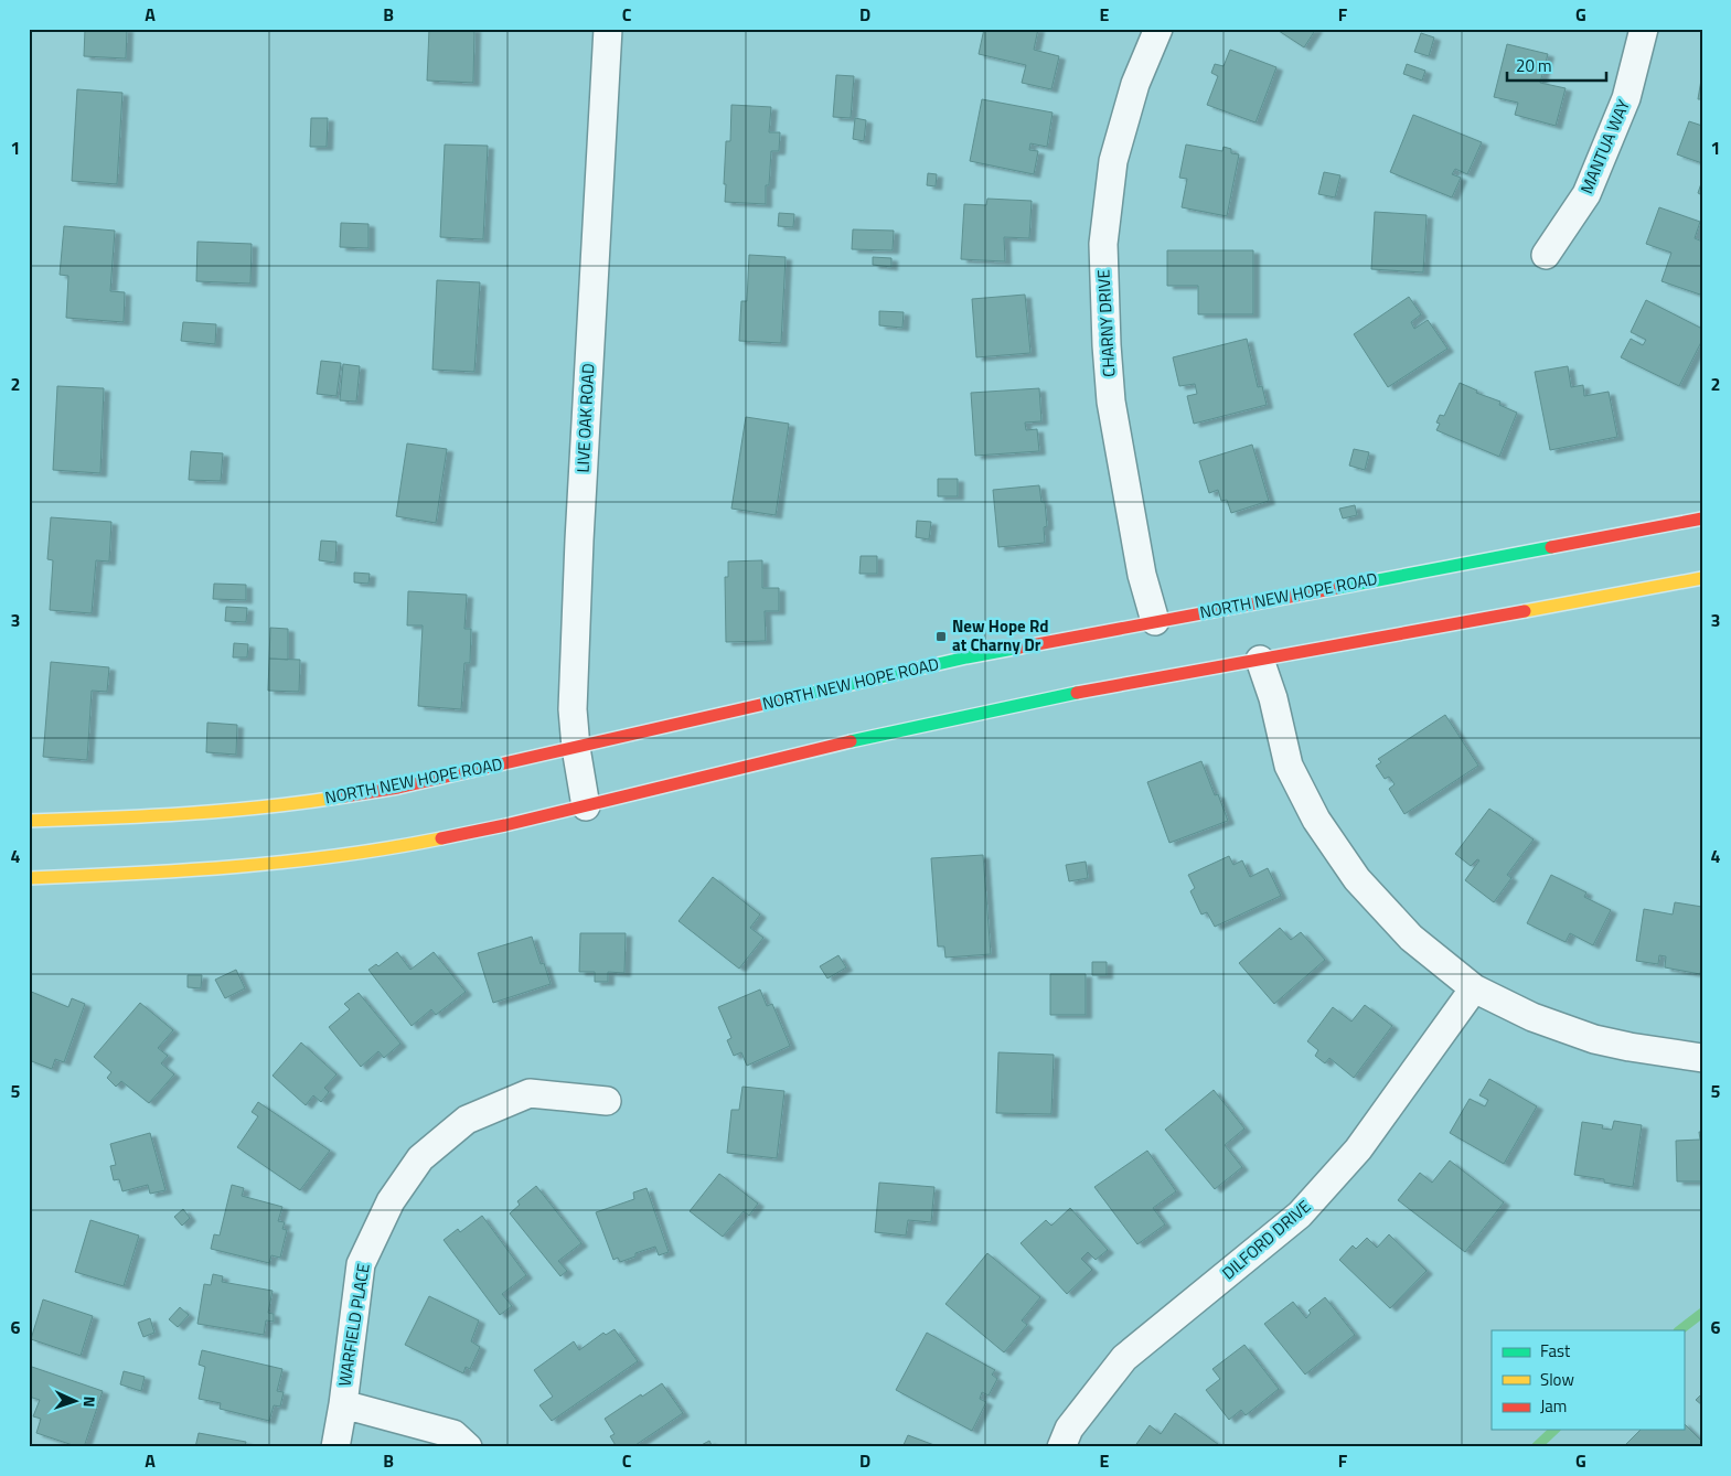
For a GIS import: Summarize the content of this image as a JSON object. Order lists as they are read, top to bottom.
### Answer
{
  "streets": {
    "main road": ["NORTH NEW HOPE ROAD"],
    "street": [
      "MANTUA WAY",
      "CHARNY DRIVE",
      "LIVE OAK ROAD",
      "DILFORD DRIVE",
      "WARFIELD PLACE"
    ]
  },
  "crossings": [
    ["CHARNY DRIVE", "NORTH NEW HOPE ROAD"],
    ["LIVE OAK ROAD", "NORTH NEW HOPE ROAD"]
  ],
  "places": {
    "transit": ["New Hope Rd at Charny Dr"]
  },
  "legend": ["Fast", "Slow", "Jam"],
  "scale_bar": "20 m",
  "north": "right",
  "grid": {
    "columns": [
      "A",
      "B",
      "C",
      "D",
      "E",
      "F",
      "G"
    ],
    "rows": [
      "1",
      "2",
      "3",
      "4",
      "5",
      "6"
    ]
  }
}
